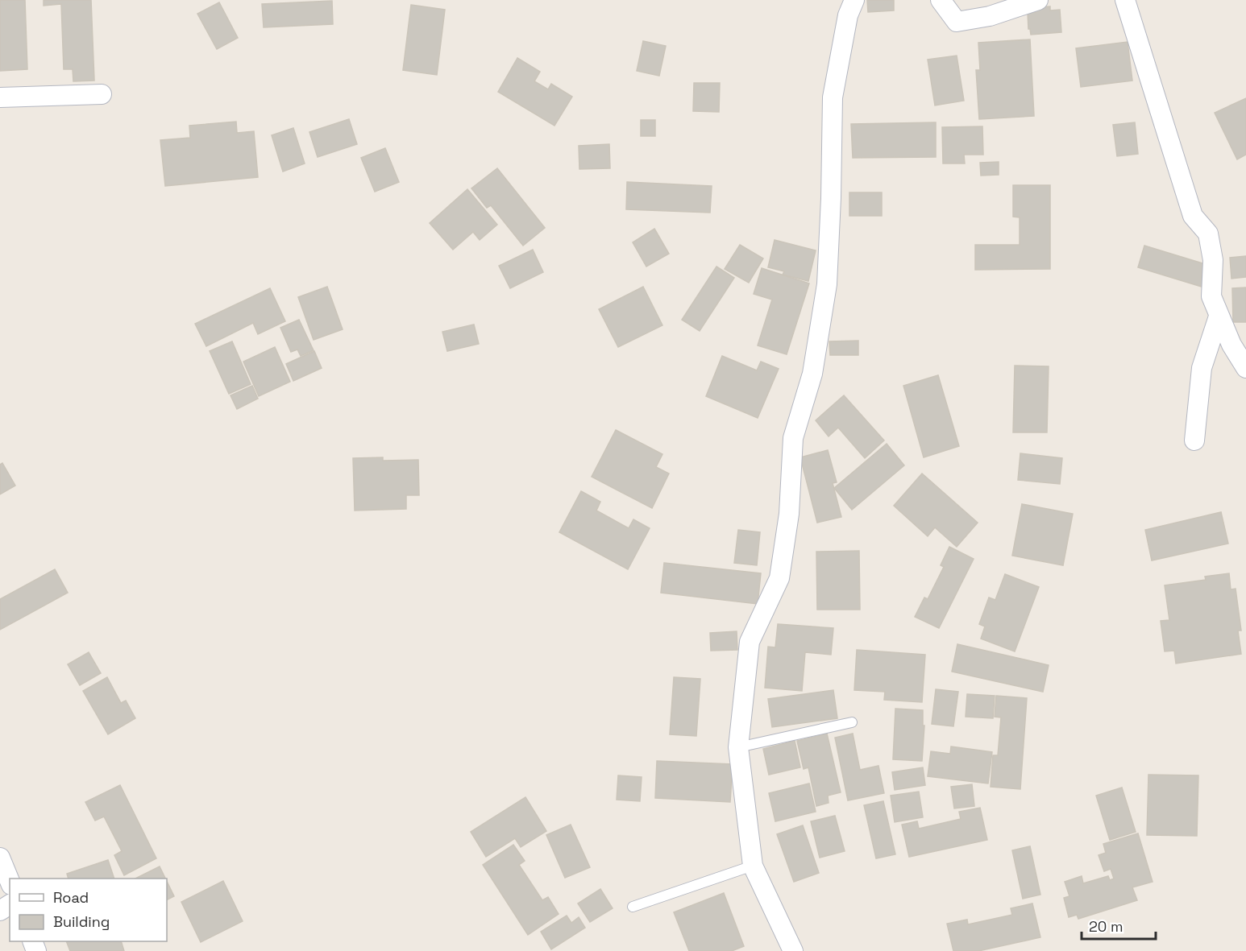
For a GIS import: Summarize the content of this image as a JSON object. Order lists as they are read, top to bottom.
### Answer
{
  "legend": ["Road", "Building"],
  "scale_bar": "20 m"
}
